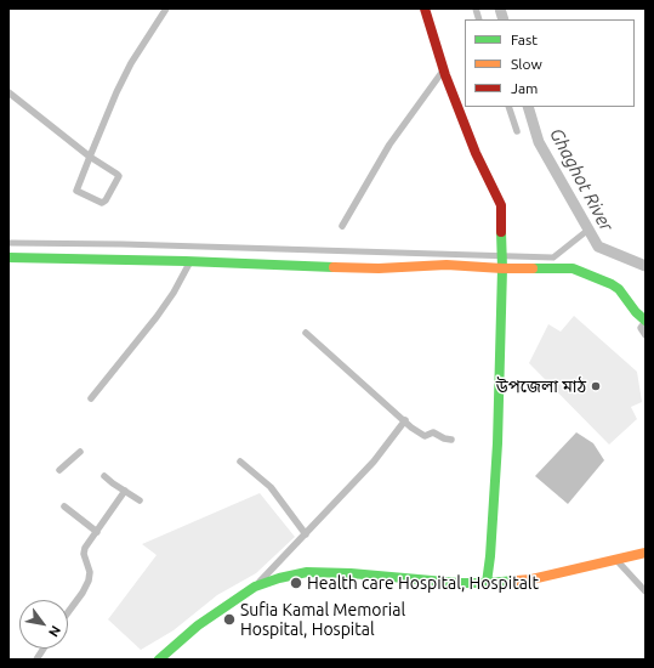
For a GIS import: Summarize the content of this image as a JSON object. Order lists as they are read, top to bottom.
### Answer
{
  "water": ["Ghaghot River"],
  "places": ["উপজেলা মাঠ", "Health care Hospital, Hospitalt", "Sufia Kamal Memorial Hospital, Hospital"],
  "legend": ["Fast", "Slow", "Jam"],
  "north": "bottom right"
}
